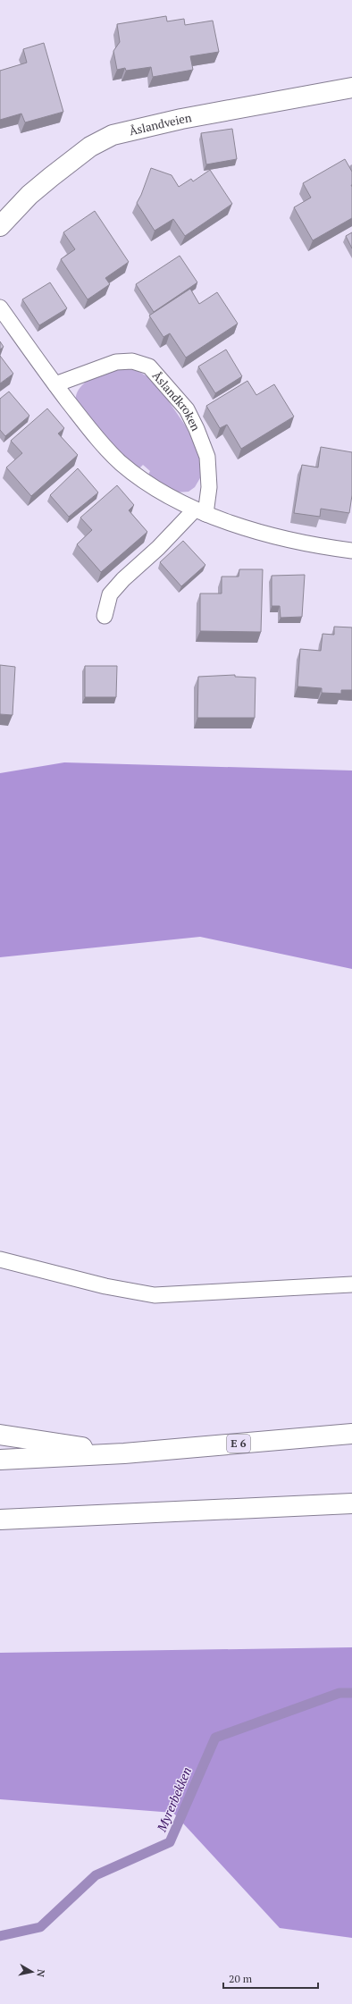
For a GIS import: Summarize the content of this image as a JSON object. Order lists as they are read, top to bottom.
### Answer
{
  "streets": {
    "main road": ["Åslandveien", "E 6"],
    "lane": ["Åslandkroken"]
  },
  "water": ["Myrerbekken"],
  "scale_bar": "20 m",
  "north": "right"
}
